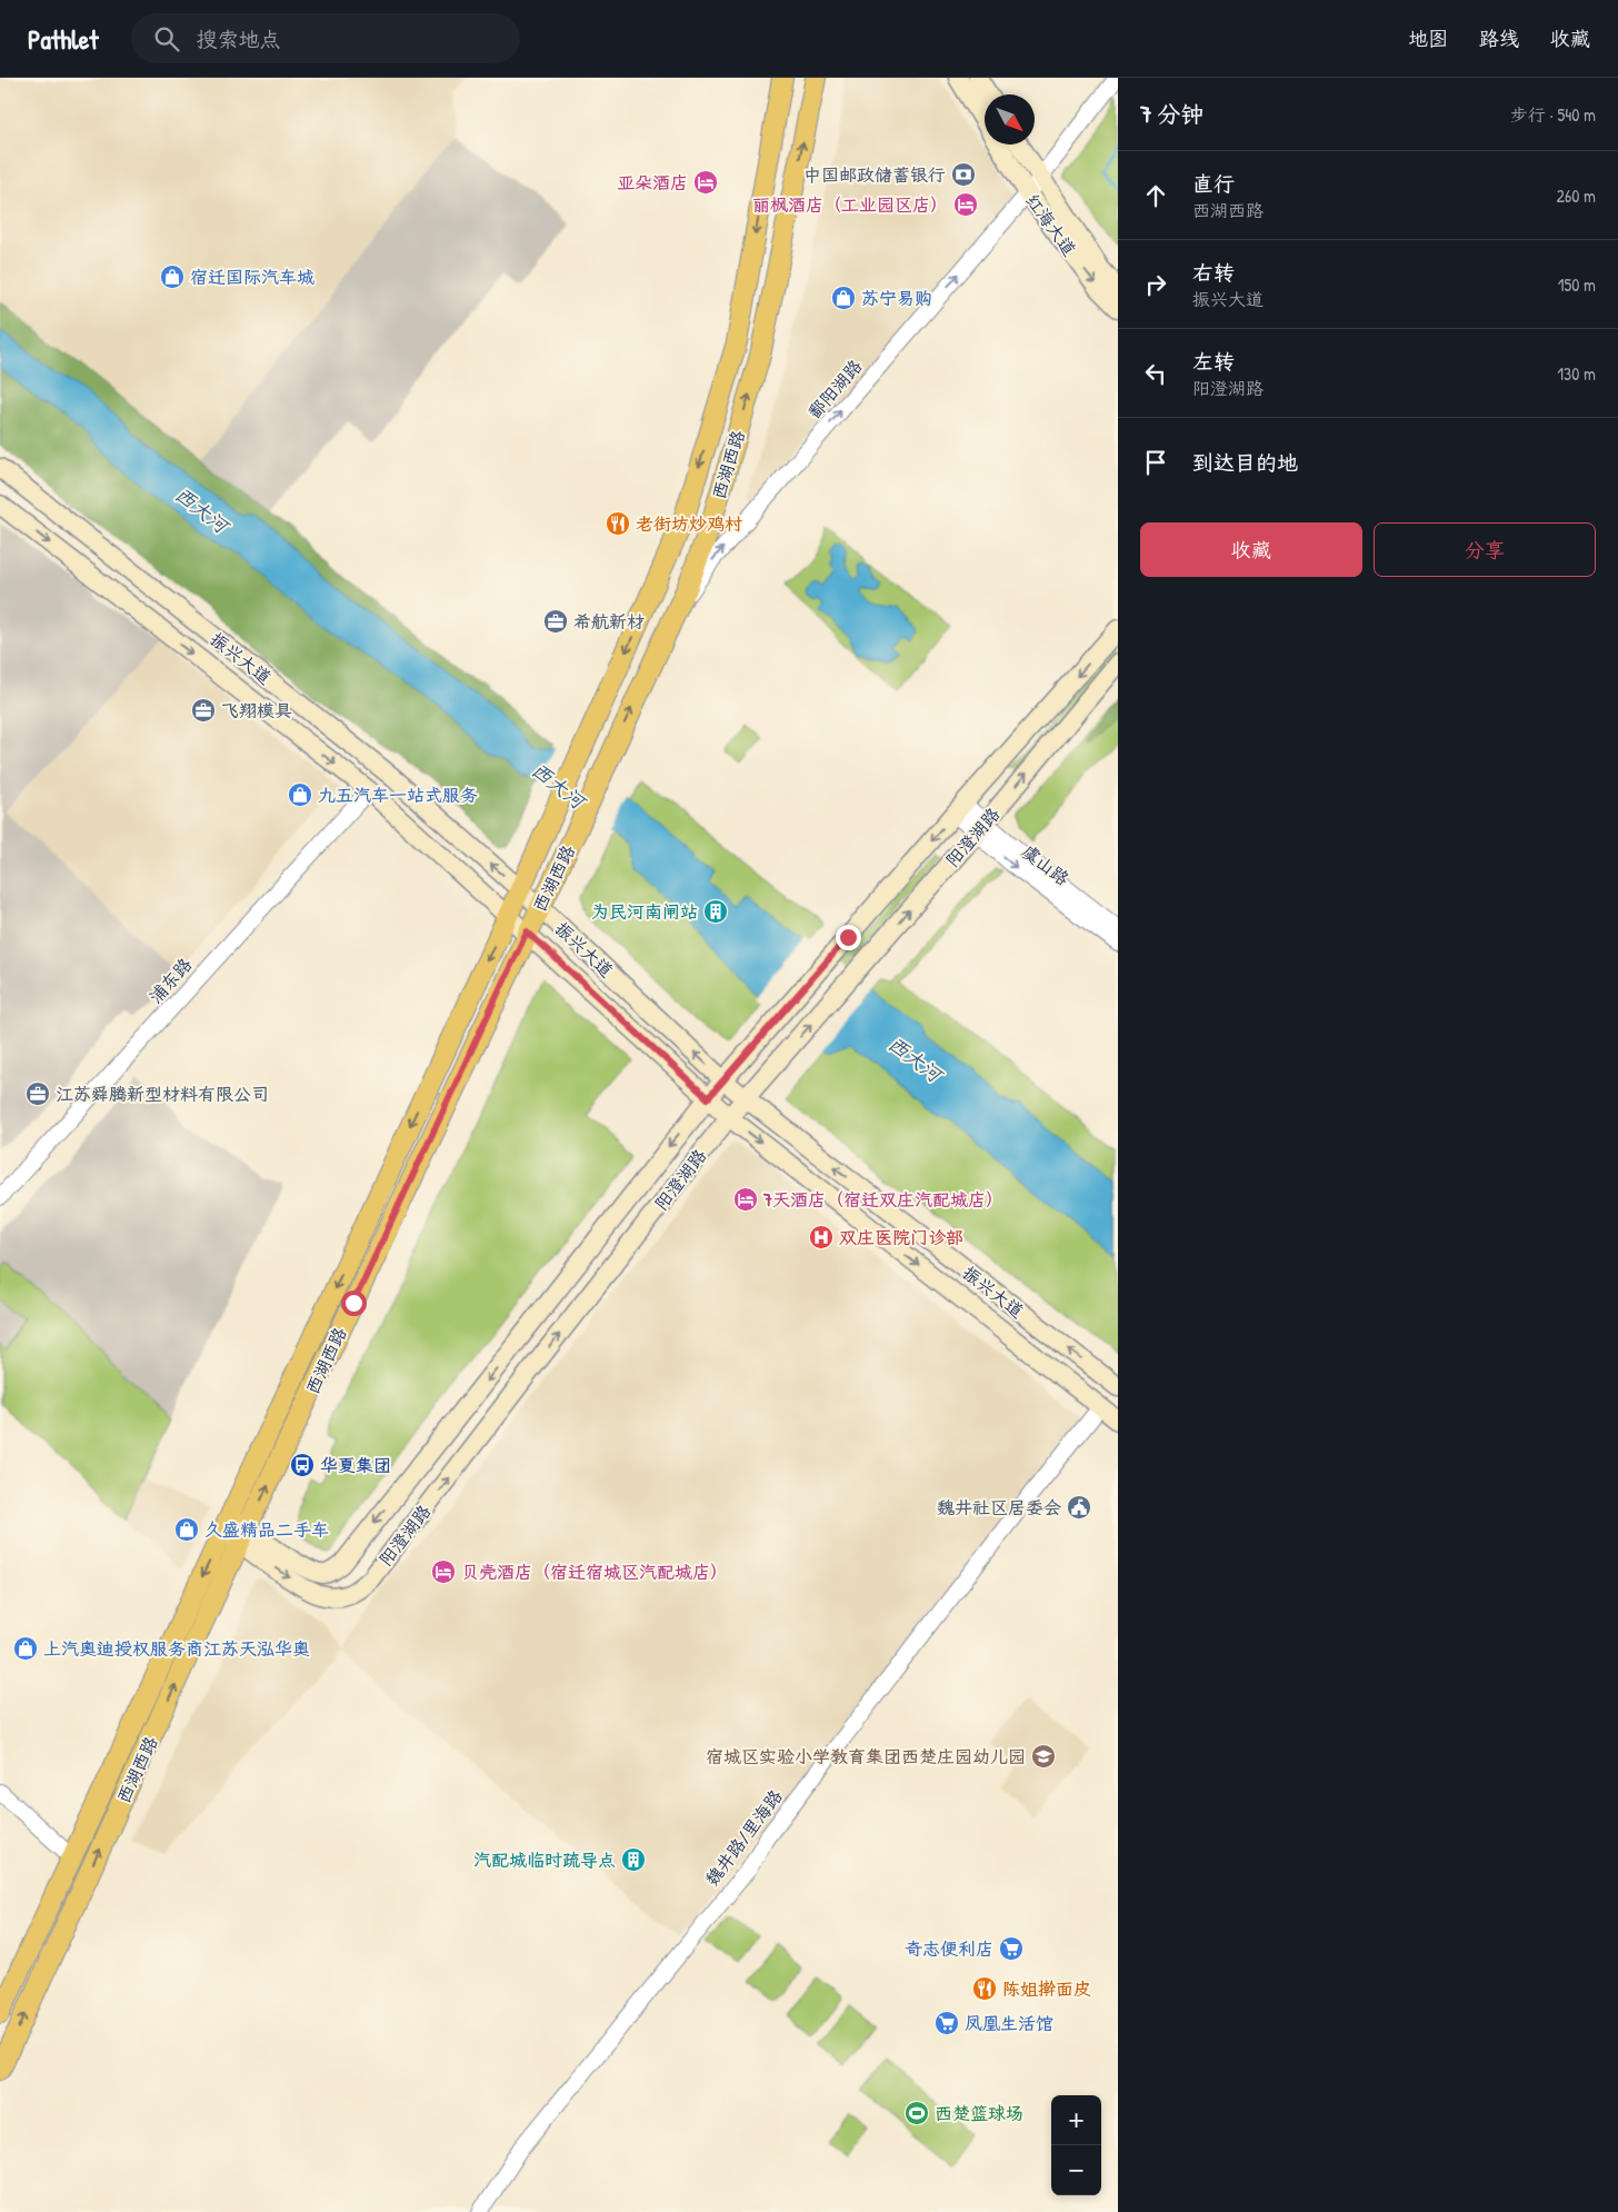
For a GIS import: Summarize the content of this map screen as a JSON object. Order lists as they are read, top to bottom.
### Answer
{
  "streets": {
    "main road": [
      "红海大道",
      "西湖西路",
      "振兴大道",
      "阳澄湖路"
    ],
    "street": [
      "鄱阳湖路",
      "虞山路",
      "浦东路",
      "魏井路/里海路"
    ]
  },
  "crossings": [
    ["红海大道", "鄱阳湖路"],
    ["鄱阳湖路", "西湖西路"],
    ["西湖西路", "振兴大道"],
    ["西湖西路", "阳澄湖路"],
    ["振兴大道", "阳澄湖路"],
    ["振兴大道", "浦东路"],
    ["振兴大道", "魏井路/里海路"],
    ["阳澄湖路", "虞山路"]
  ],
  "one_way": ["鄱阳湖路"],
  "water": ["西大河"],
  "places": {
    "bank": ["中国邮政储蓄银行"],
    "hotel": [
      "亚朵酒店",
      "丽枫酒店（工业园区店）",
      "7天酒店（宿迁双庄汽配城店）",
      "贝壳酒店（宿迁宿城区汽配城店）"
    ],
    "shop": [
      "宿迁国际汽车城",
      "苏宁易购",
      "九五汽车一站式服务",
      "久盛精品二手车",
      "上汽奥迪授权服务商江苏天泓华奥"
    ],
    "restaurant": ["老街坊炒鸡村", "陈姐擀面皮"],
    "office": ["希航新材", "飞翔模具", "江苏舜腾新型材料有限公司"],
    "building": ["为民河南闸站", "汽配城临时疏导点"],
    "hospital": ["双庄医院门诊部"],
    "bus stop": ["华夏集团"],
    "public building": ["魏井社区居委会"],
    "school or university": ["宿城区实验小学教育集团西楚庄园幼儿园"],
    "supermarket": ["奇志便利店", "凤凰生活馆"],
    "sports": ["西楚篮球场"]
  },
  "north": "bottom right",
  "page": {
    "header": "Pathlet",
    "search": "搜索地点",
    "nav": ["地图", "路线", "收藏"],
    "heading": ["7 分钟", "步行 · 540 m"],
    "list": [
      ["直行", "西湖西路", "260 m"],
      ["右转", "振兴大道", "150 m"],
      ["左转", "阳澄湖路", "130 m"],
      "到达目的地"
    ],
    "buttons": ["收藏", "分享"],
    "map_buttons": ["+", "−"]
  }
}
